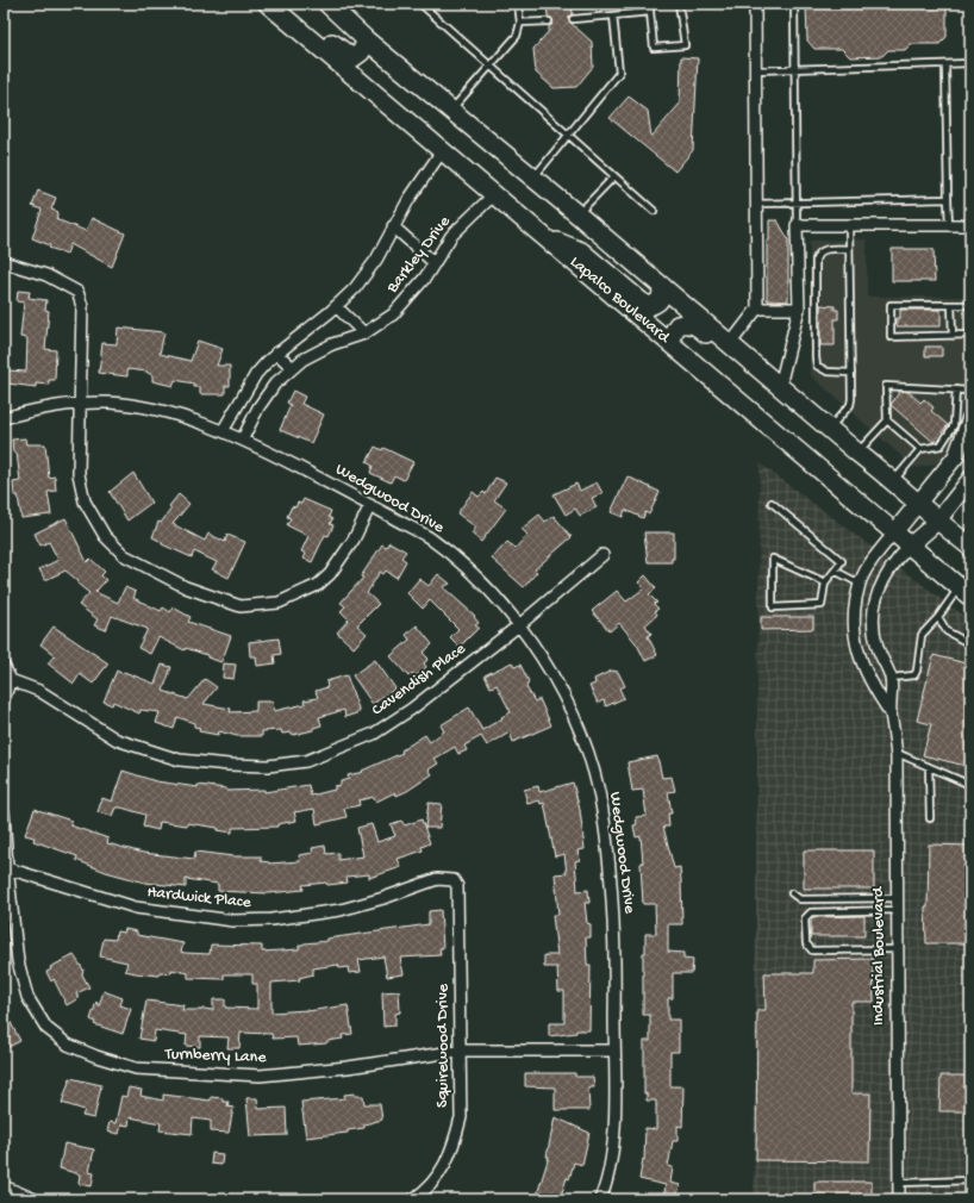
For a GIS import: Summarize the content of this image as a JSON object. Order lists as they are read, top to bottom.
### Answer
{
  "streets": {
    "main road": ["Lapalco Boulevard"],
    "street": [
      "Barkley Drive",
      "Wedgwood Drive",
      "Cavendish Place",
      "Hardwick Place",
      "Industrial Boulevard",
      "Squirewood Drive",
      "Turnberry Lane"
    ]
  },
  "crossings": [
    ["Barkley Drive", "Lapalco Boulevard"],
    ["Barkley Drive", "Wedgwood Drive"],
    ["Lapalco Boulevard", "Industrial Boulevard"],
    ["Wedgwood Drive", "Cavendish Place"],
    ["Wedgwood Drive", "Turnberry Lane"],
    ["Hardwick Place", "Squirewood Drive"],
    ["Hardwick Place", "Turnberry Lane"],
    ["Squirewood Drive", "Turnberry Lane"]
  ]
}
